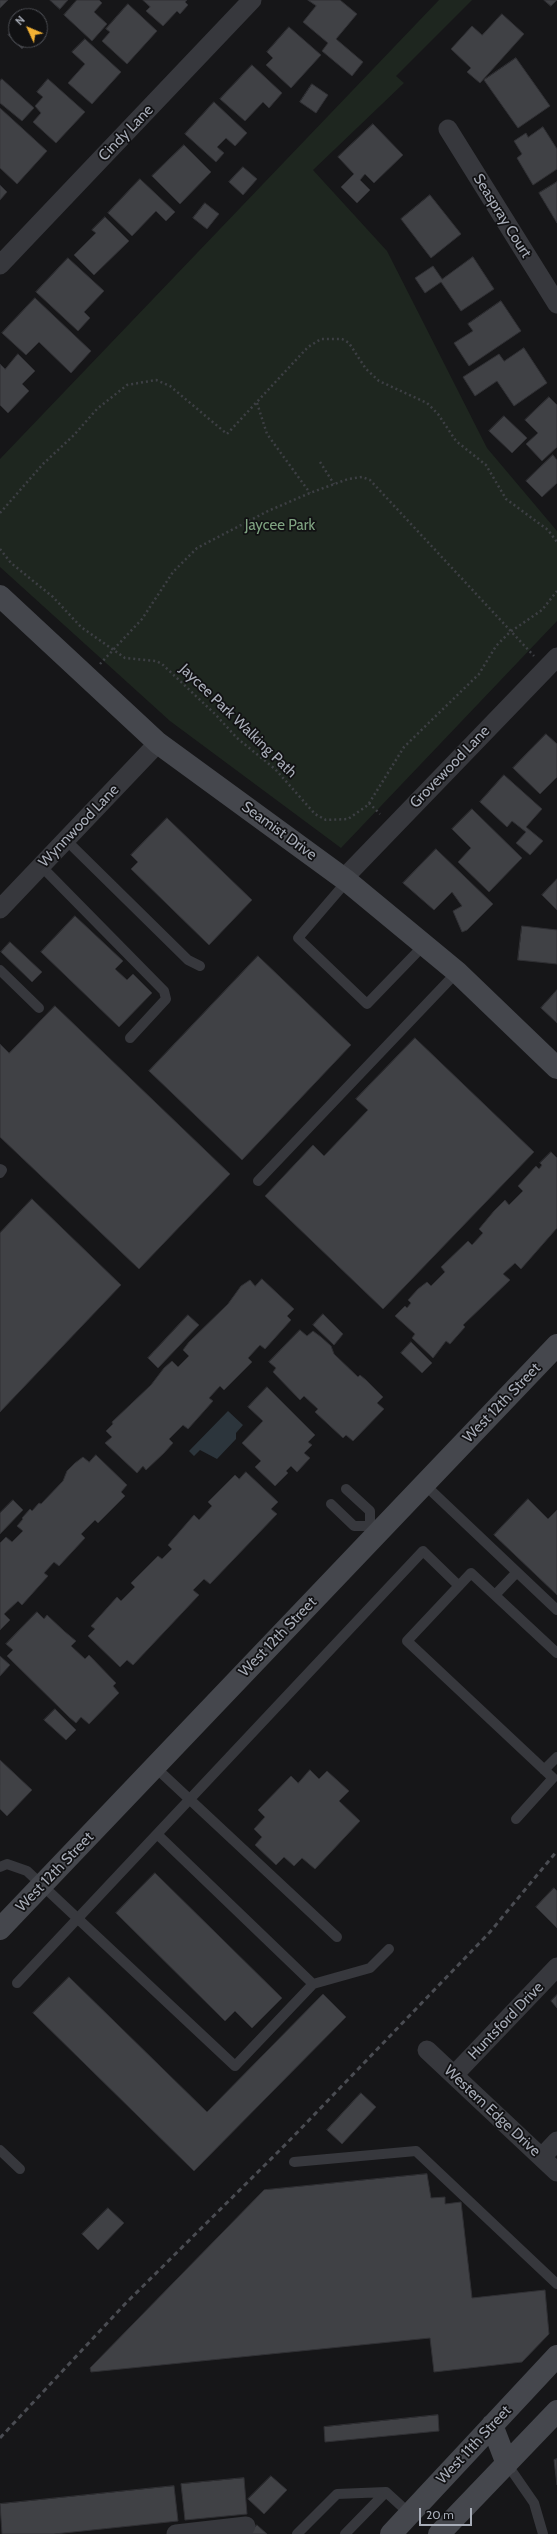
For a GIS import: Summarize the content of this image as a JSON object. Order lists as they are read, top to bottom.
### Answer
{
  "streets": {
    "street": [
      "Cindy Lane",
      "Seaspray Court",
      "Grovewood Lane",
      "Wynnwood Lane",
      "Seamist Drive",
      "West 12th Street",
      "Huntsford Drive",
      "Western Edge Drive",
      "West 11th Street"
    ],
    "path": ["Jaycee Park Walking Path"]
  },
  "crossings": [
    ["Grovewood Lane", "Seamist Drive"],
    ["Wynnwood Lane", "Seamist Drive"],
    ["Huntsford Drive", "Western Edge Drive"]
  ],
  "parks": ["Jaycee Park"],
  "scale_bar": "20 m",
  "north": "top left"
}
